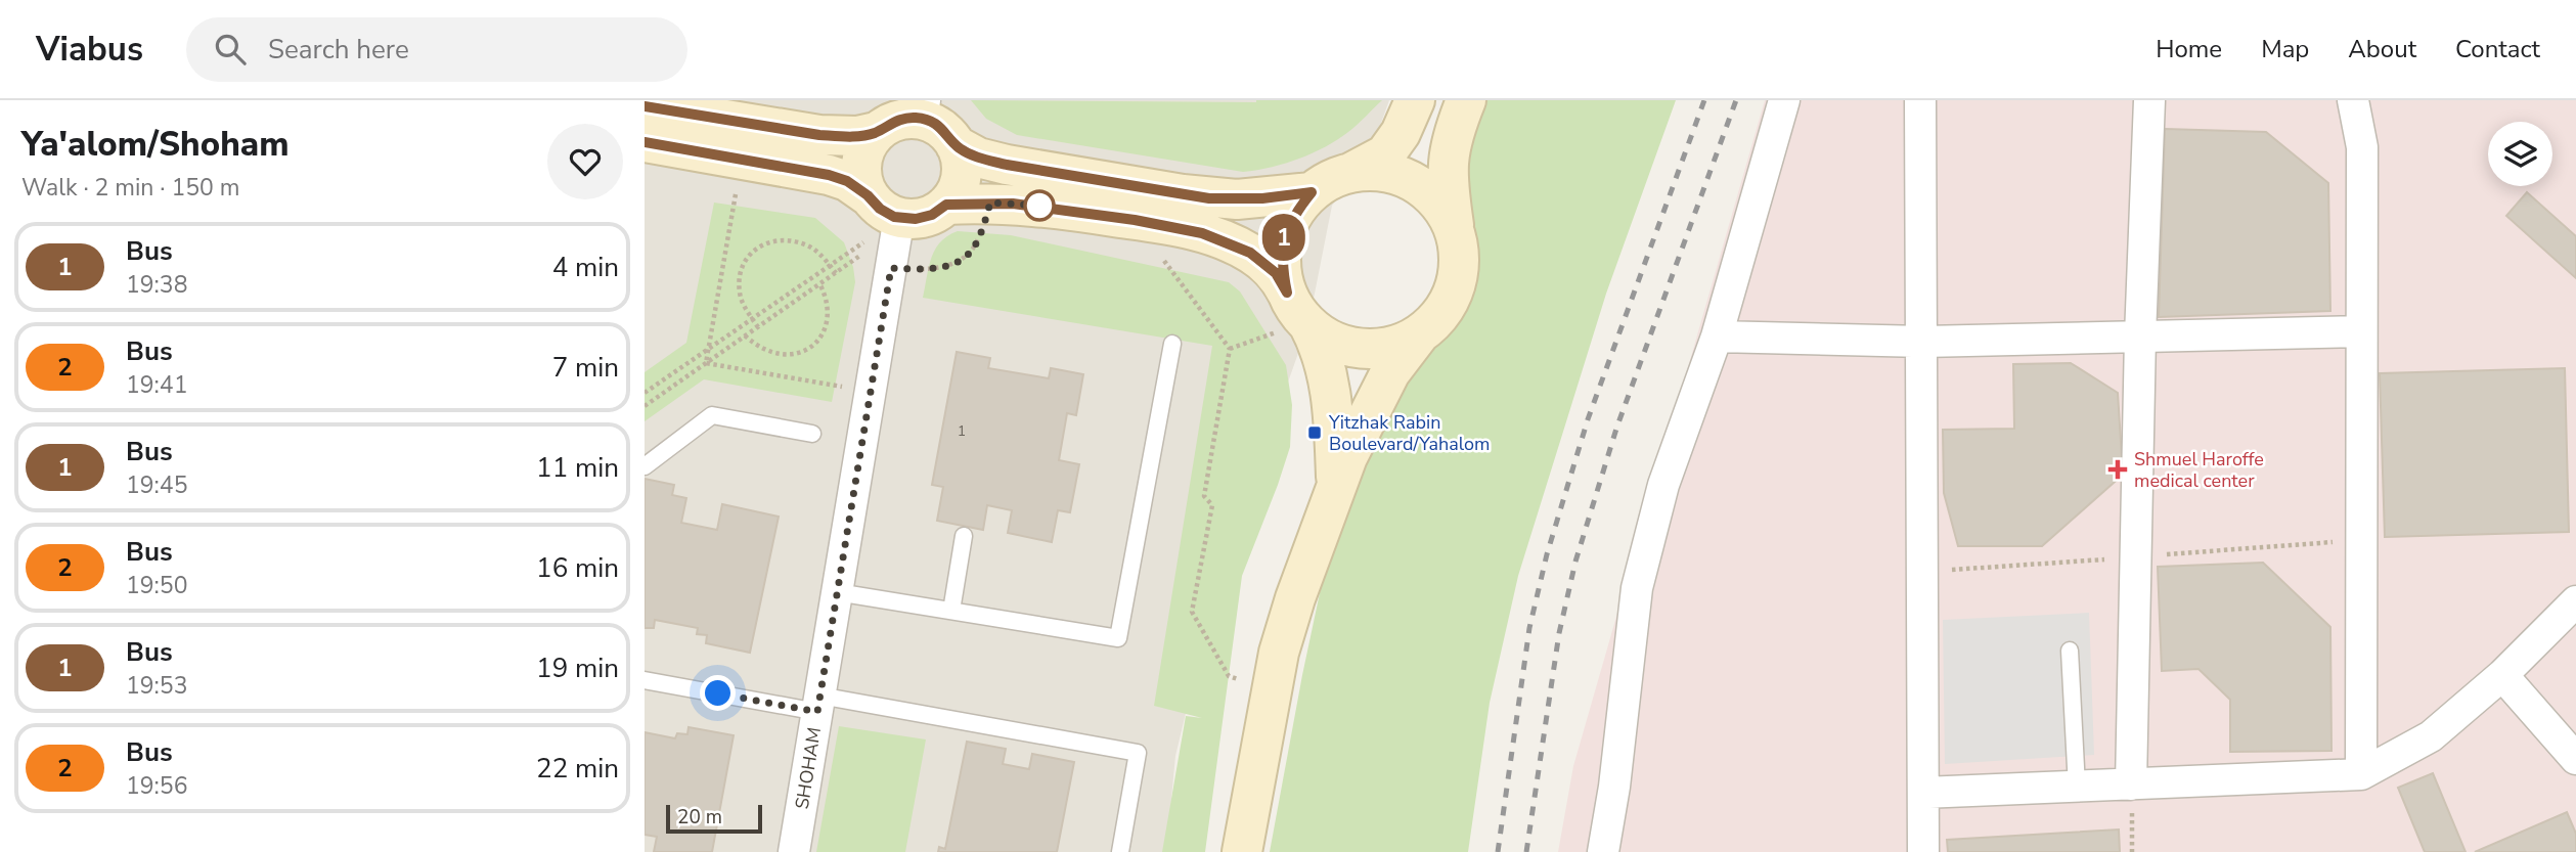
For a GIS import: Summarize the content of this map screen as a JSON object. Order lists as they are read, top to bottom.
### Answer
{
  "streets": {
    "street": ["SHOHAM"]
  },
  "places": {
    "transit": ["Yitzhak Rabin Boulevard/Yahalom"],
    "health": ["Shmuel Haroffe medical center"]
  },
  "lines": ["bus line 1"],
  "house_numbers": ["1"],
  "scale_bar": "20 m",
  "page": {
    "header": "Viabus",
    "search": "Search here",
    "nav": [
      "Home",
      "Map",
      "About",
      "Contact"
    ],
    "heading": ["Ya'alom/Shoham", "Walk · 2 min · 150 m"],
    "on_map": "1",
    "list": [
      {
        "mark": "1",
        "name": "Bus",
        "note": "19:38",
        "value": "4 min"
      },
      {
        "mark": "2",
        "name": "Bus",
        "note": "19:41",
        "value": "7 min"
      },
      {
        "mark": "1",
        "name": "Bus",
        "note": "19:45",
        "value": "11 min"
      },
      {
        "mark": "2",
        "name": "Bus",
        "note": "19:50",
        "value": "16 min"
      },
      {
        "mark": "1",
        "name": "Bus",
        "note": "19:53",
        "value": "19 min"
      },
      {
        "mark": "2",
        "name": "Bus",
        "note": "19:56",
        "value": "22 min"
      }
    ],
    "scale": "20 m"
  }
}
